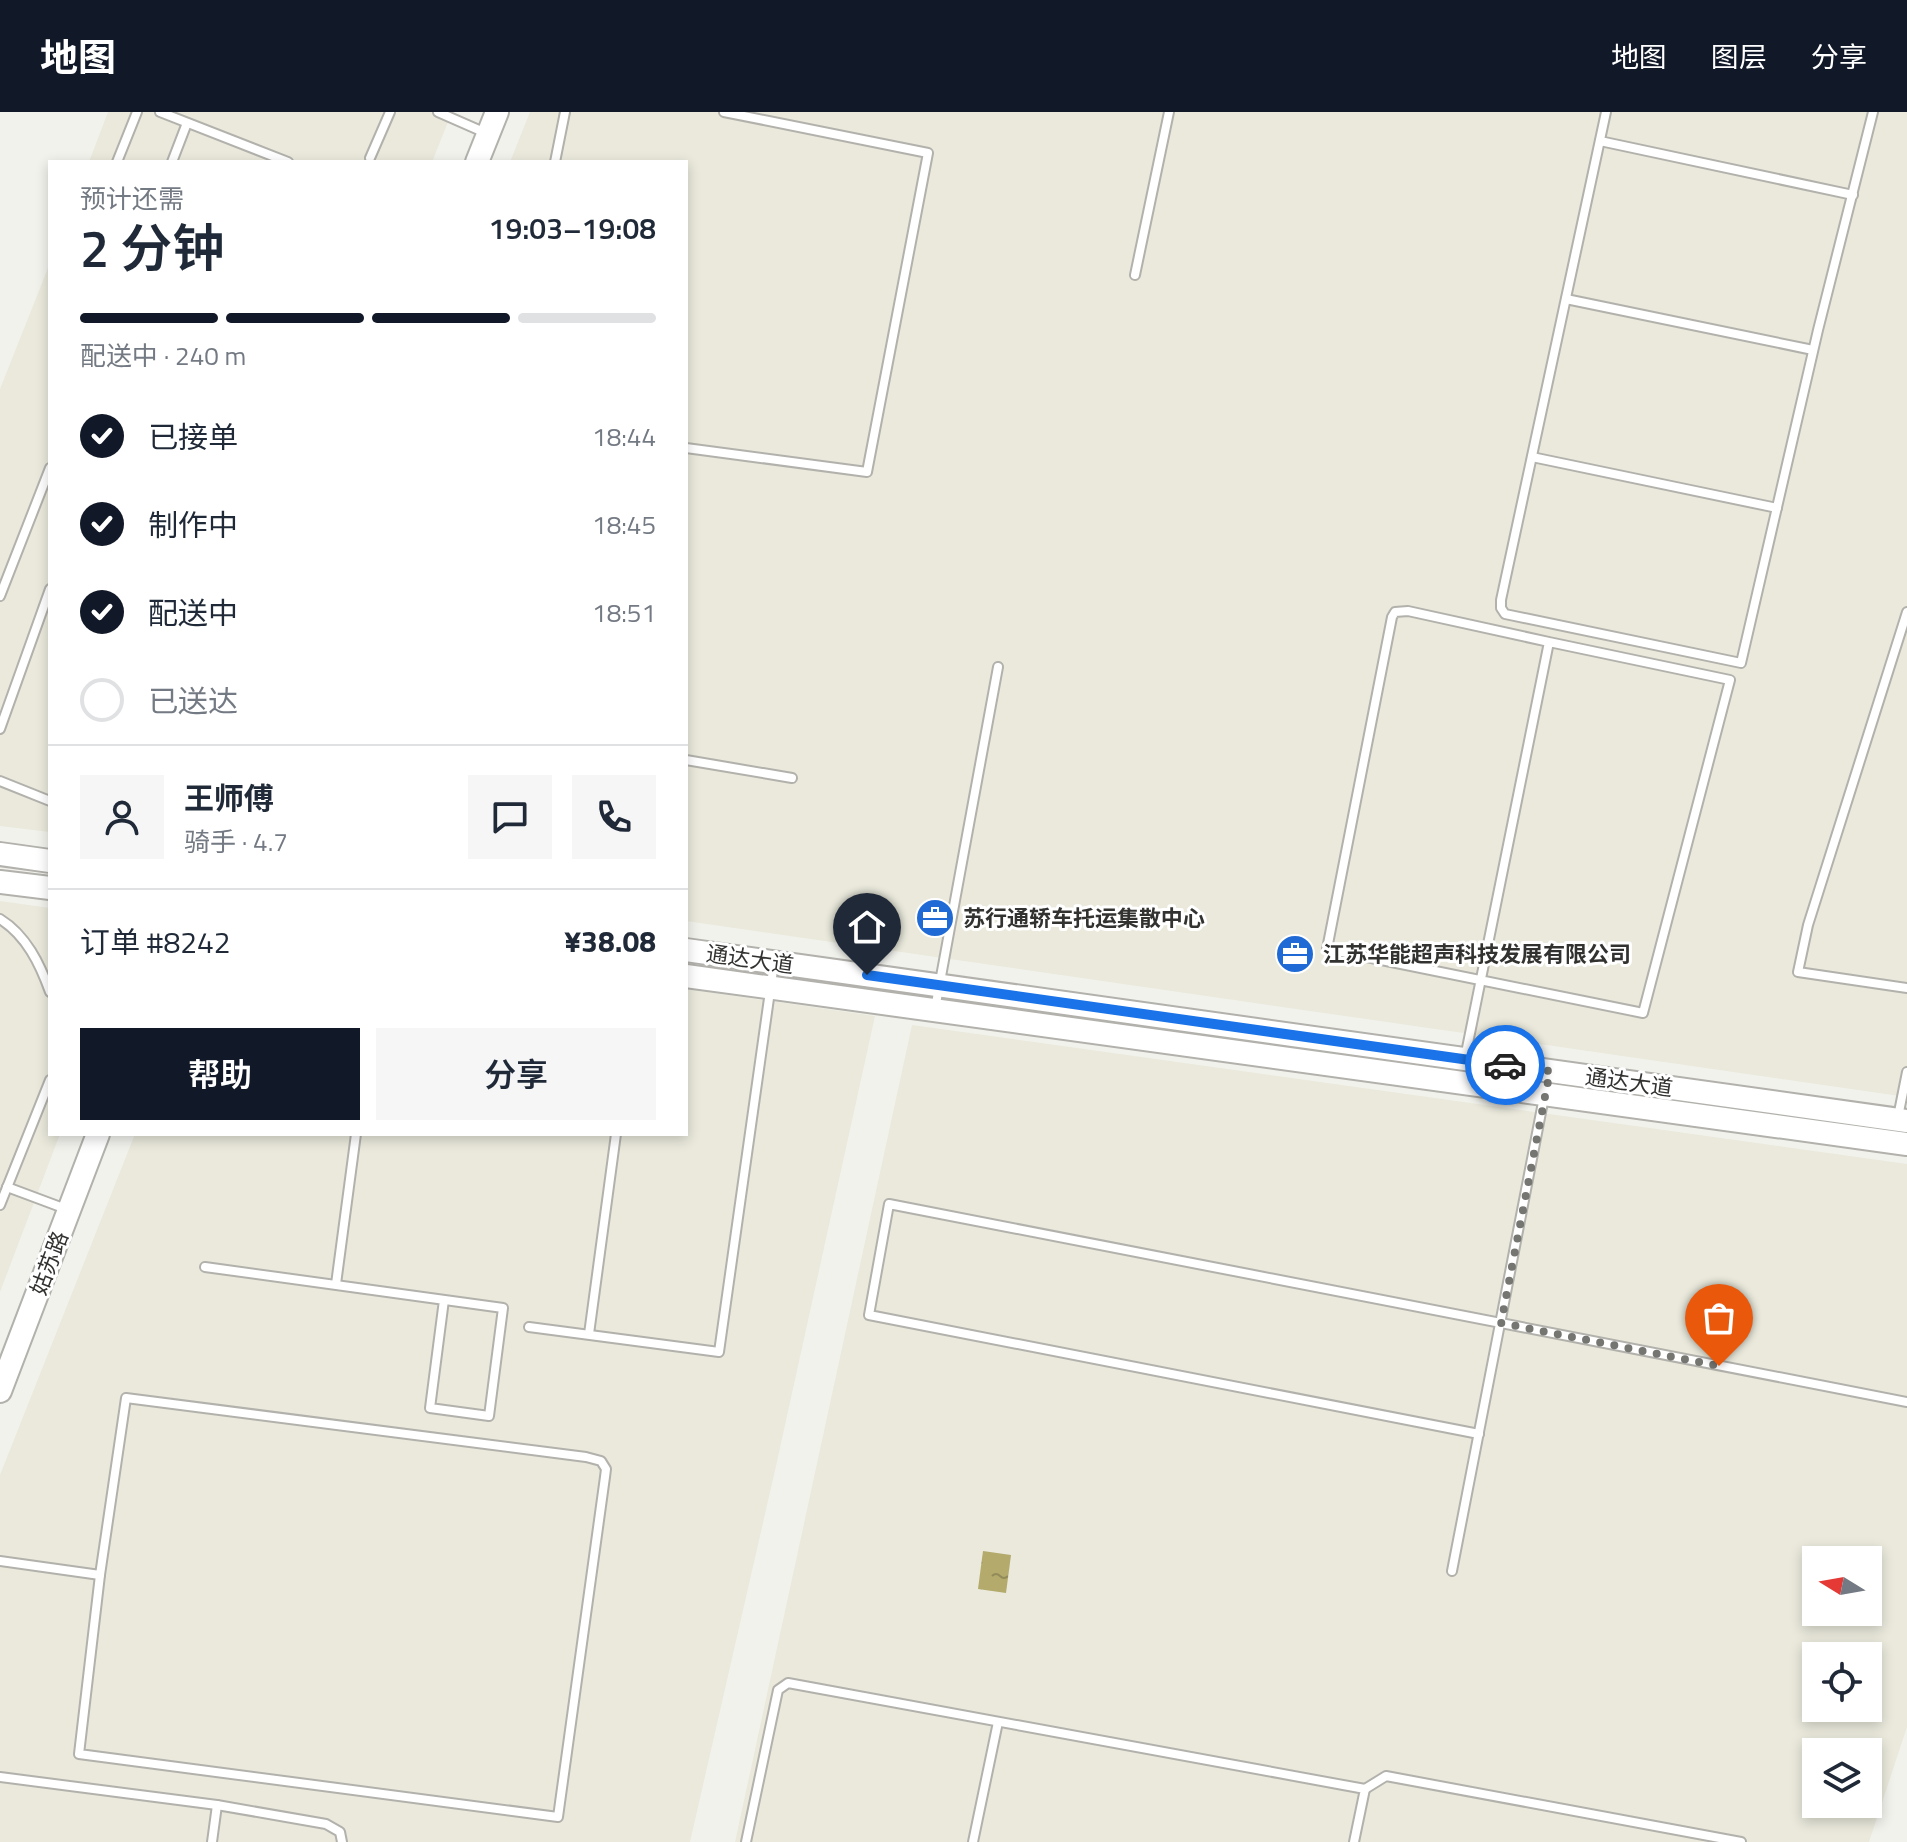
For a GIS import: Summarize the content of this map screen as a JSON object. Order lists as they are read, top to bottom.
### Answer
{
  "streets": {
    "main road": ["通达大道", "姑苏路"]
  },
  "places": {
    "office": ["苏行通轿车托运集散中心", "江苏华能超声科技发展有限公司"]
  },
  "north": "left",
  "page": {
    "header": "地图",
    "nav": ["地图", "图层", "分享"],
    "heading": ["2 分钟", "预计还需", "19:03–19:08"],
    "panel": [
      "王师傅",
      "骑手 · 4.7",
      "订单 #8242",
      "¥38.08"
    ],
    "bar": "配送中 · 240 m",
    "list": [
      ["已接单", "18:44"],
      ["制作中", "18:45"],
      ["配送中", "18:51"],
      "已送达"
    ],
    "buttons": ["帮助", "分享"]
  }
}
